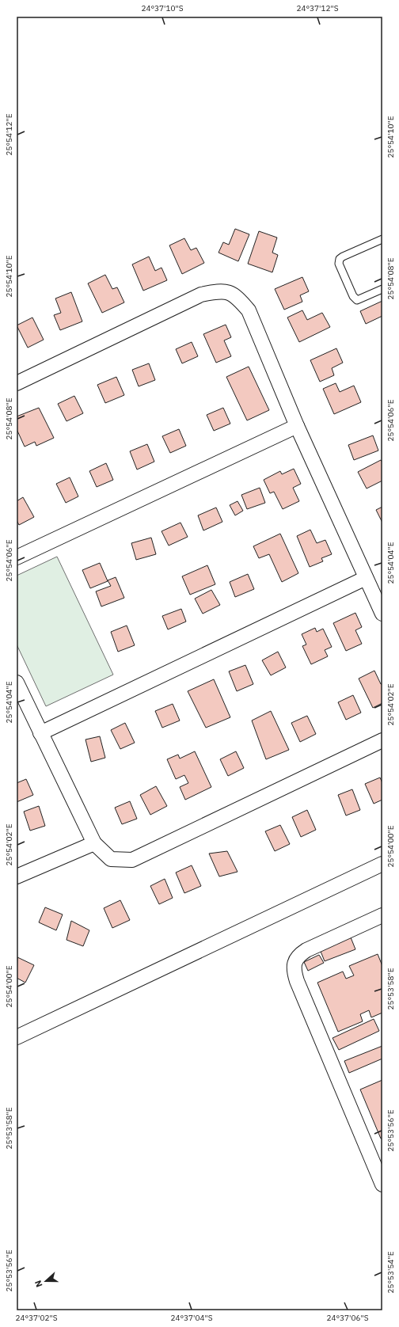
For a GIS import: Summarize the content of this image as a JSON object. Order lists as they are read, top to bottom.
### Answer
{
  "north": "left",
  "coordinates": [
    "24°37'10\"S",
    "24°37'12\"S",
    "25°54'12\"E",
    "25°54'10\"E",
    "25°54'08\"E",
    "25°54'06\"E",
    "25°54'04\"E",
    "25°54'02\"E",
    "25°54'00\"E",
    "25°53'58\"E",
    "25°53'56\"E",
    "25°53'54\"E",
    "24°37'02\"S",
    "24°37'04\"S",
    "24°37'06\"S"
  ]
}
